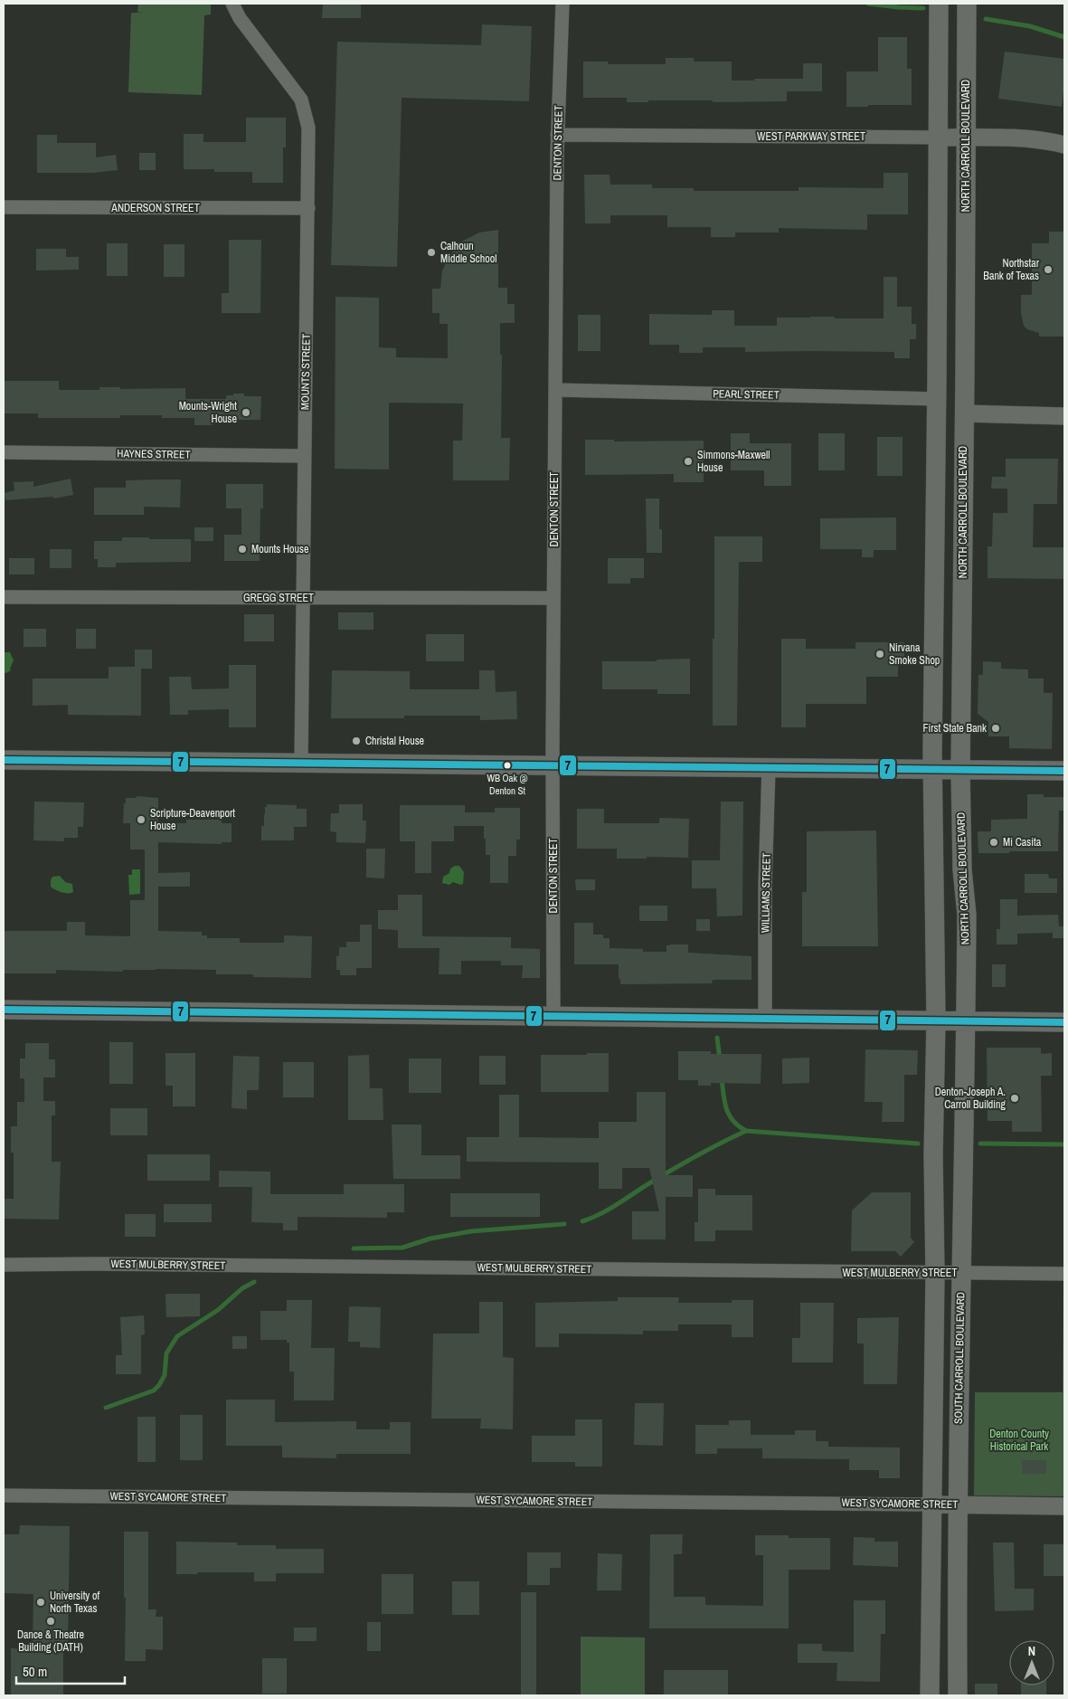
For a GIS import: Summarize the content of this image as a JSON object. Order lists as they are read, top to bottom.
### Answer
{
  "streets": {
    "main road": ["NORTH CARROLL BOULEVARD", "SOUTH CARROLL BOULEVARD"],
    "street": [
      "WEST PARKWAY STREET",
      "DENTON STREET",
      "ANDERSON STREET",
      "MOUNTS STREET",
      "PEARL STREET",
      "HAYNES STREET",
      "GREGG STREET",
      "WILLIAMS STREET",
      "WEST MULBERRY STREET",
      "WEST SYCAMORE STREET"
    ]
  },
  "crossings": [
    ["WEST PARKWAY STREET", "DENTON STREET"],
    ["WEST PARKWAY STREET", "NORTH CARROLL BOULEVARD"],
    ["DENTON STREET", "PEARL STREET"],
    ["DENTON STREET", "GREGG STREET"],
    ["NORTH CARROLL BOULEVARD", "SOUTH CARROLL BOULEVARD"],
    ["ANDERSON STREET", "MOUNTS STREET"],
    ["MOUNTS STREET", "HAYNES STREET"],
    ["MOUNTS STREET", "GREGG STREET"],
    ["WEST MULBERRY STREET", "SOUTH CARROLL BOULEVARD"],
    ["SOUTH CARROLL BOULEVARD", "WEST SYCAMORE STREET"]
  ],
  "parks": ["Denton County Historical Park"],
  "places": [
    "Calhoun Middle School",
    "Northstar Bank of Texas",
    "Mounts-Wright House",
    "Simmons-Maxwell House",
    "Mounts House",
    "Nirvana Smoke Shop",
    "First State Bank",
    "Christal House",
    "WB Oak @ Denton St",
    "Scripture-Deavenport House",
    "Mi Casita",
    "Denton-Joseph A. Carroll Building",
    "University of North Texas",
    "Dance & Theatre Building (DATH)"
  ],
  "lines": ["transit line 7"],
  "scale_bar": "50 m",
  "north": "top"
}
